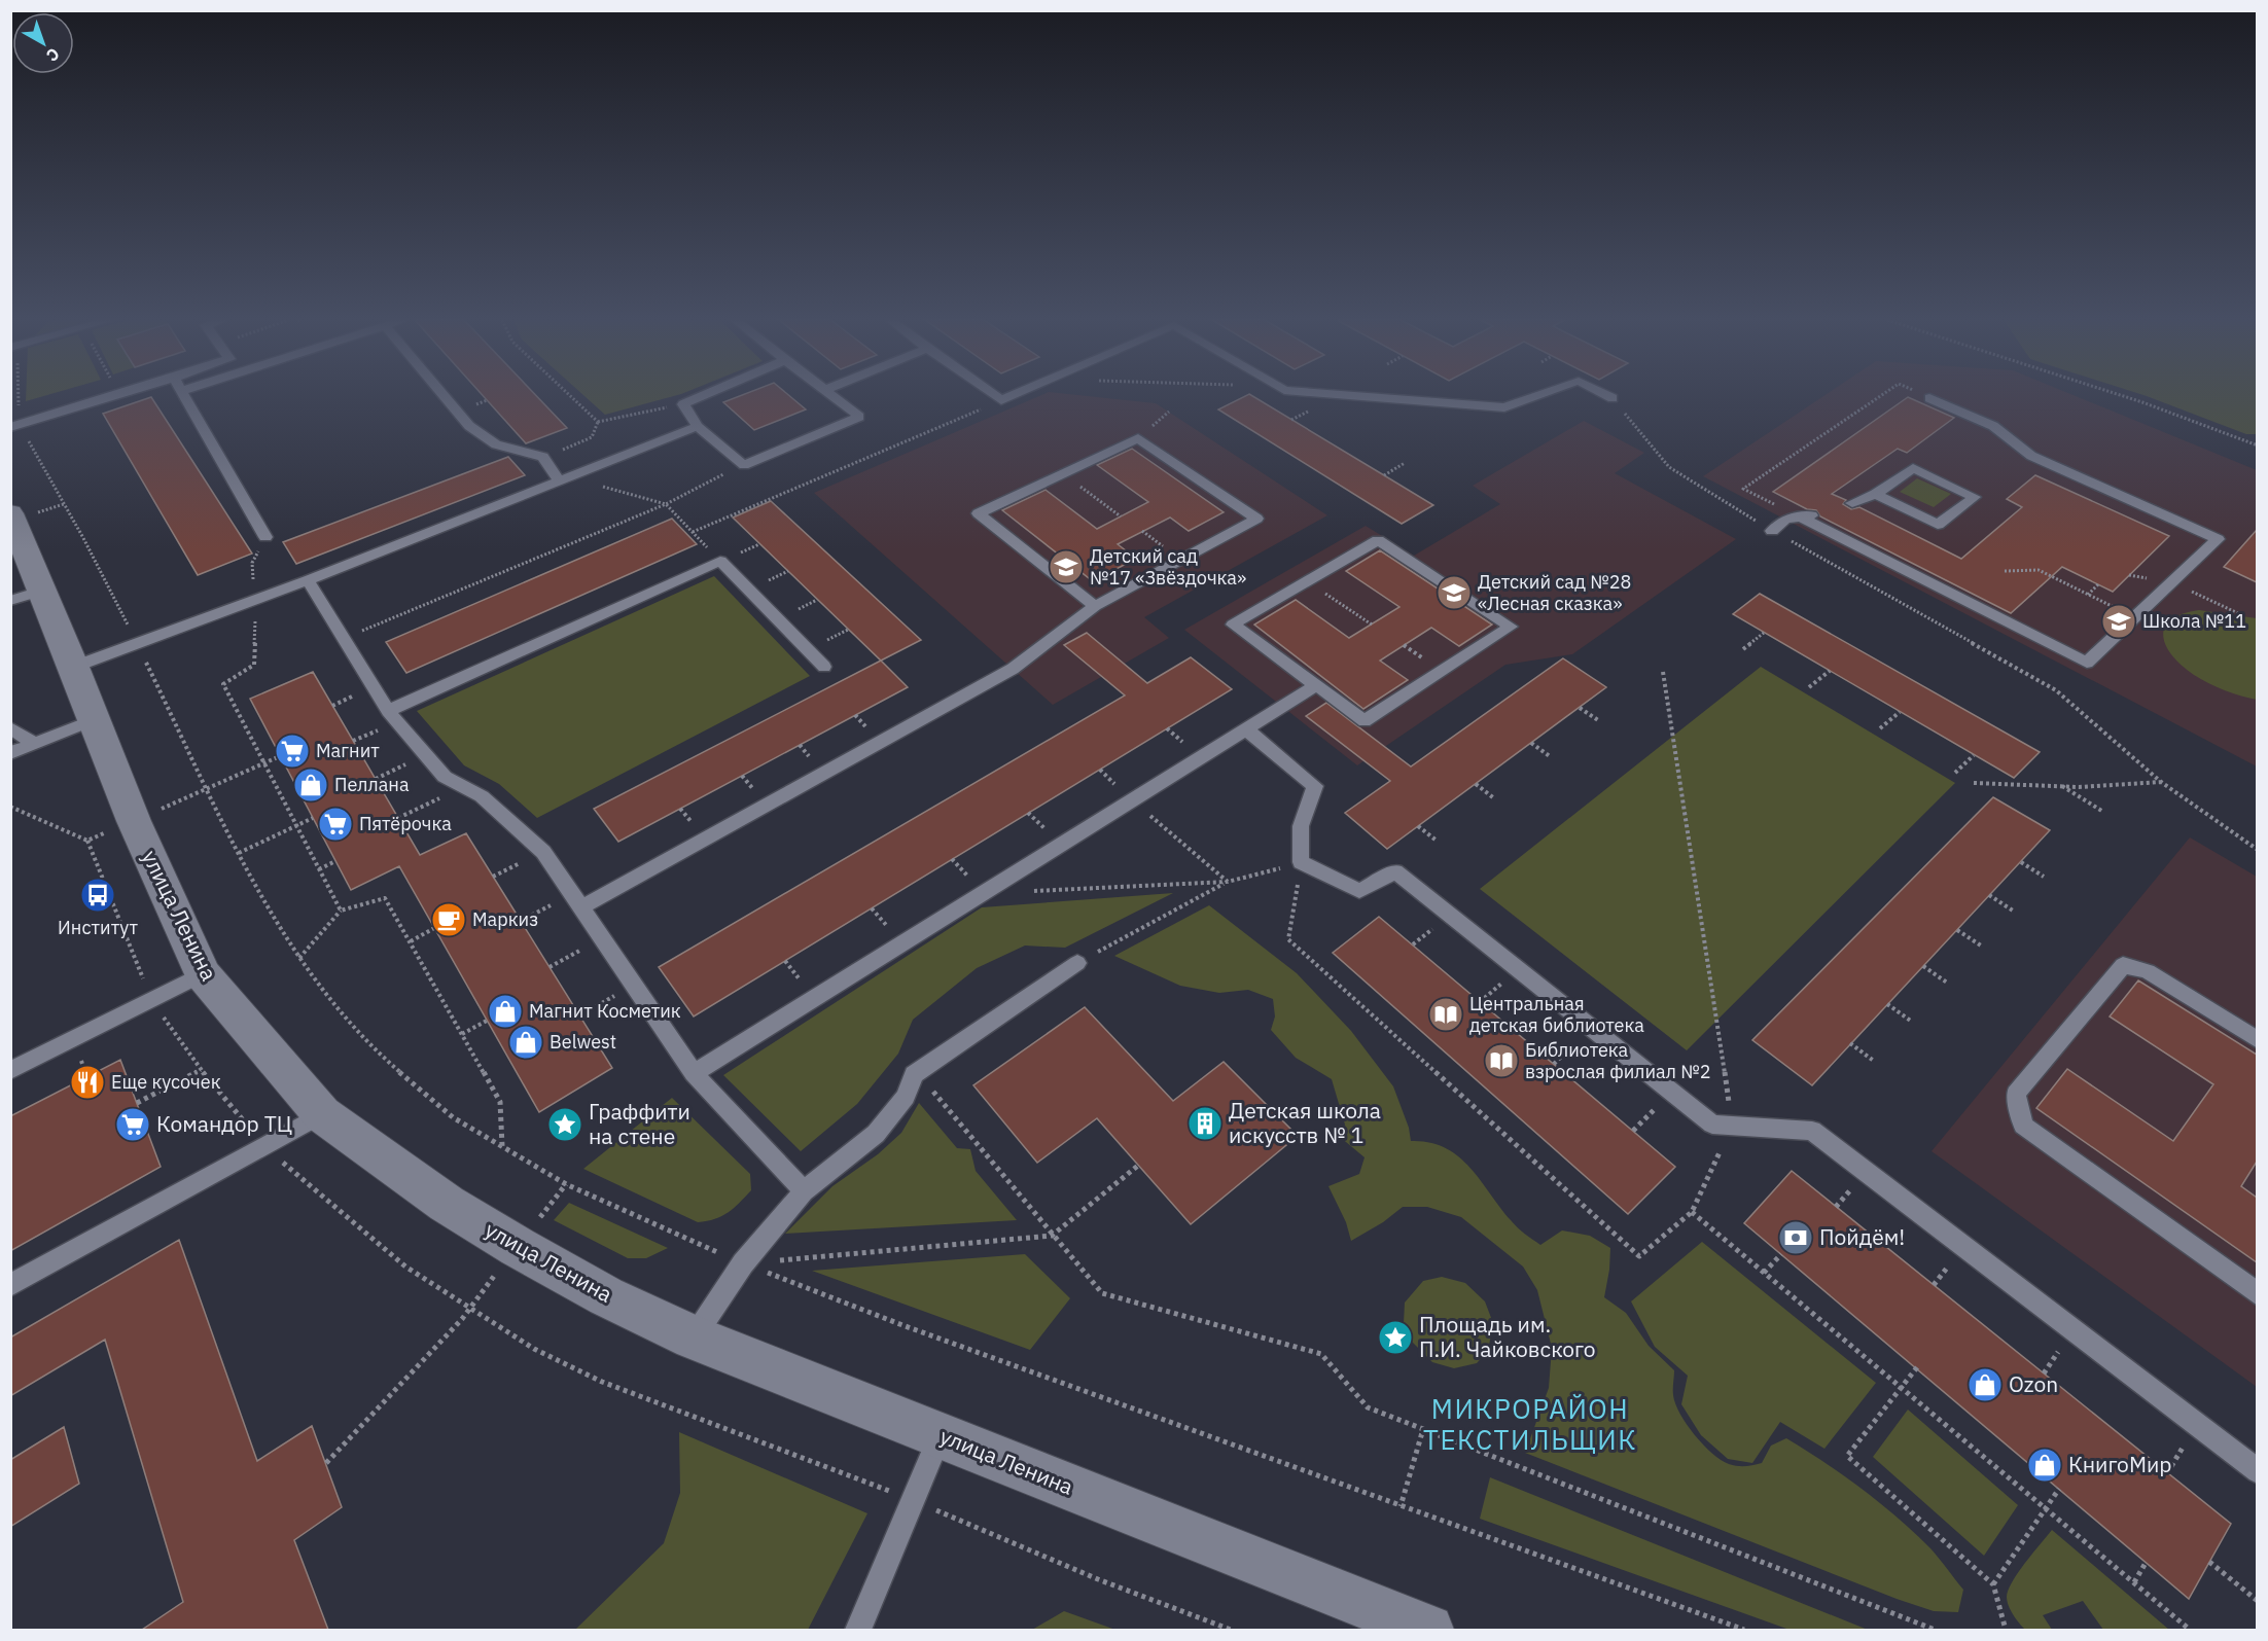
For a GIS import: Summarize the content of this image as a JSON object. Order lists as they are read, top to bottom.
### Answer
{
  "streets": {
    "street": ["улица Ленина"]
  },
  "districts": ["МИКРОРАЙОН ТЕКСТИЛЬЩИК"],
  "places": {
    "school or university": ["Детский сад №17 «Звёздочка»", "Детский сад №28 «Лесная сказка»", "Школа №11"],
    "supermarket": ["Магнит", "Пятёрочка", "Командор ТЦ"],
    "shop": [
      "Пеллана",
      "Магнит Косметик",
      "Belwest",
      "Ozon",
      "КнигоМир"
    ],
    "bus stop": ["Институт"],
    "cafe": ["Маркиз"],
    "library": ["Центральная детская библиотека", "Библиотека взрослая филиал №2"],
    "restaurant": ["Еще кусочек"],
    "building": ["Детская школа искусств № 1"],
    "place": ["Граффити на стене", "Площадь им. П.И. Чайковского"],
    "bank": ["Пойдём!"]
  },
  "north": "bottom right"
}
